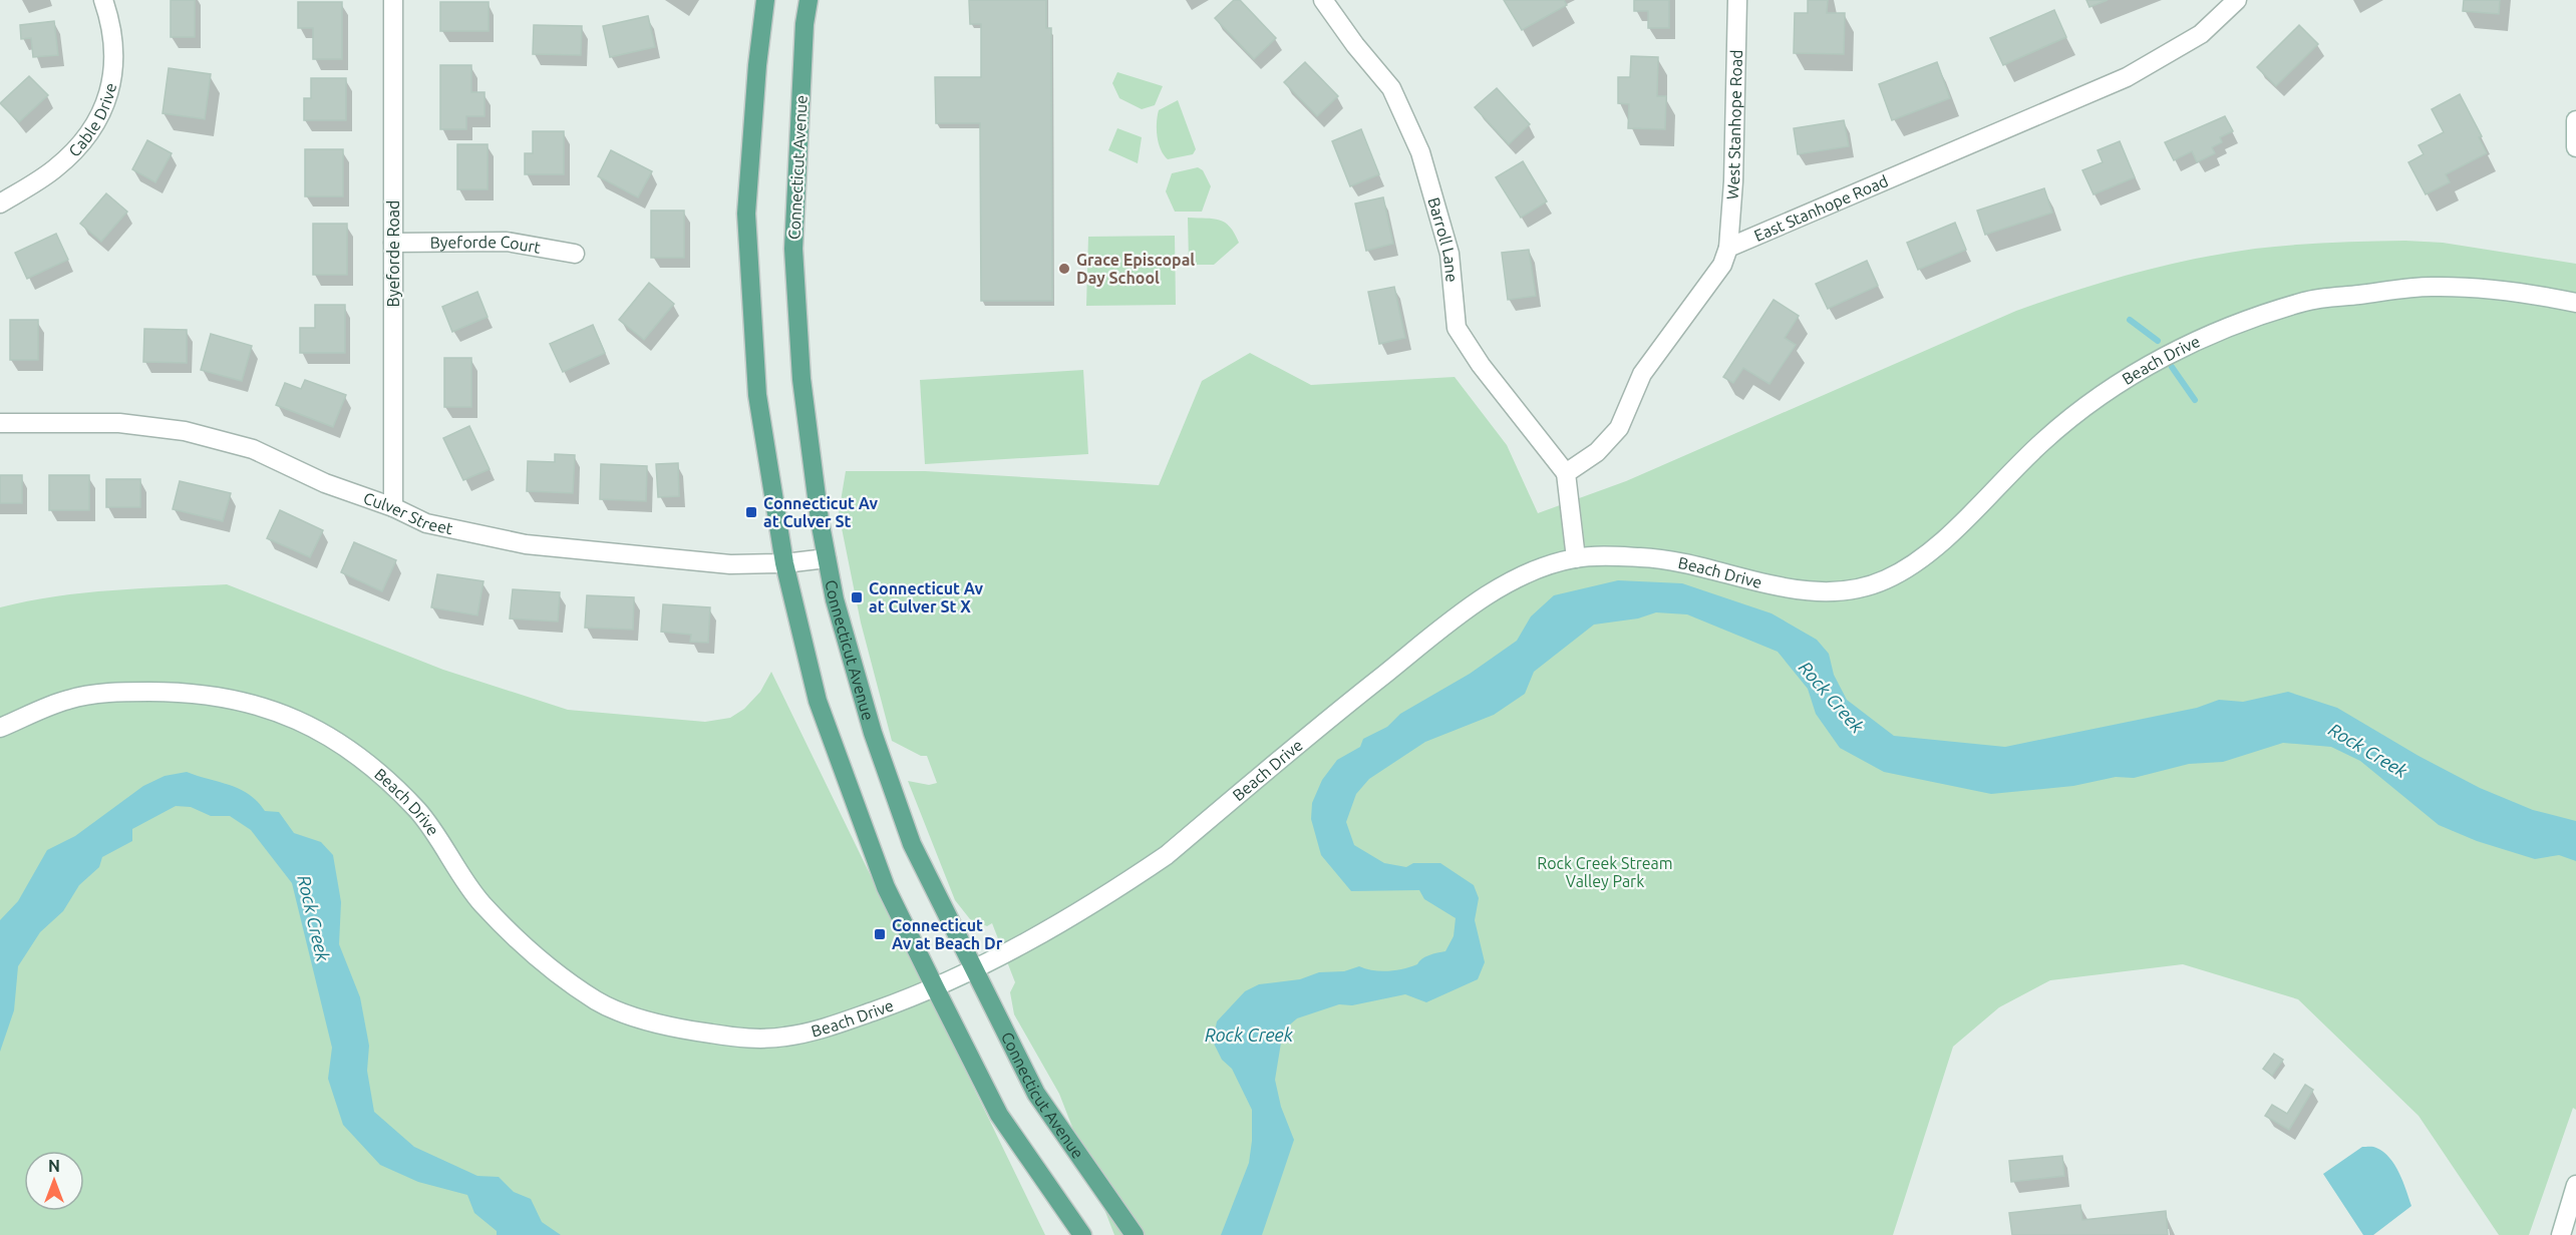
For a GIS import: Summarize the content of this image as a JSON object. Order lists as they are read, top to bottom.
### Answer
{
  "streets": {
    "main road": ["Connecticut Avenue"],
    "street": [
      "Cable Drive",
      "West Stanhope Road",
      "East Stanhope Road",
      "Barroll Lane",
      "Byeforde Court",
      "Byeforde Road",
      "Beach Drive",
      "Culver Street"
    ]
  },
  "crossings": [
    ["West Stanhope Road", "East Stanhope Road"],
    ["Connecticut Avenue", "Beach Drive"],
    ["Connecticut Avenue", "Culver Street"],
    ["Byeforde Court", "Byeforde Road"],
    ["Byeforde Road", "Culver Street"]
  ],
  "water": ["Rock Creek"],
  "parks": ["Rock Creek Stream Valley Park"],
  "places": {
    "other": ["Grace Episcopal Day School"],
    "transit": ["Connecticut Av at Culver St", "Connecticut Av at Culver St X", "Connecticut Av at Beach Dr"]
  },
  "north": "top"
}
